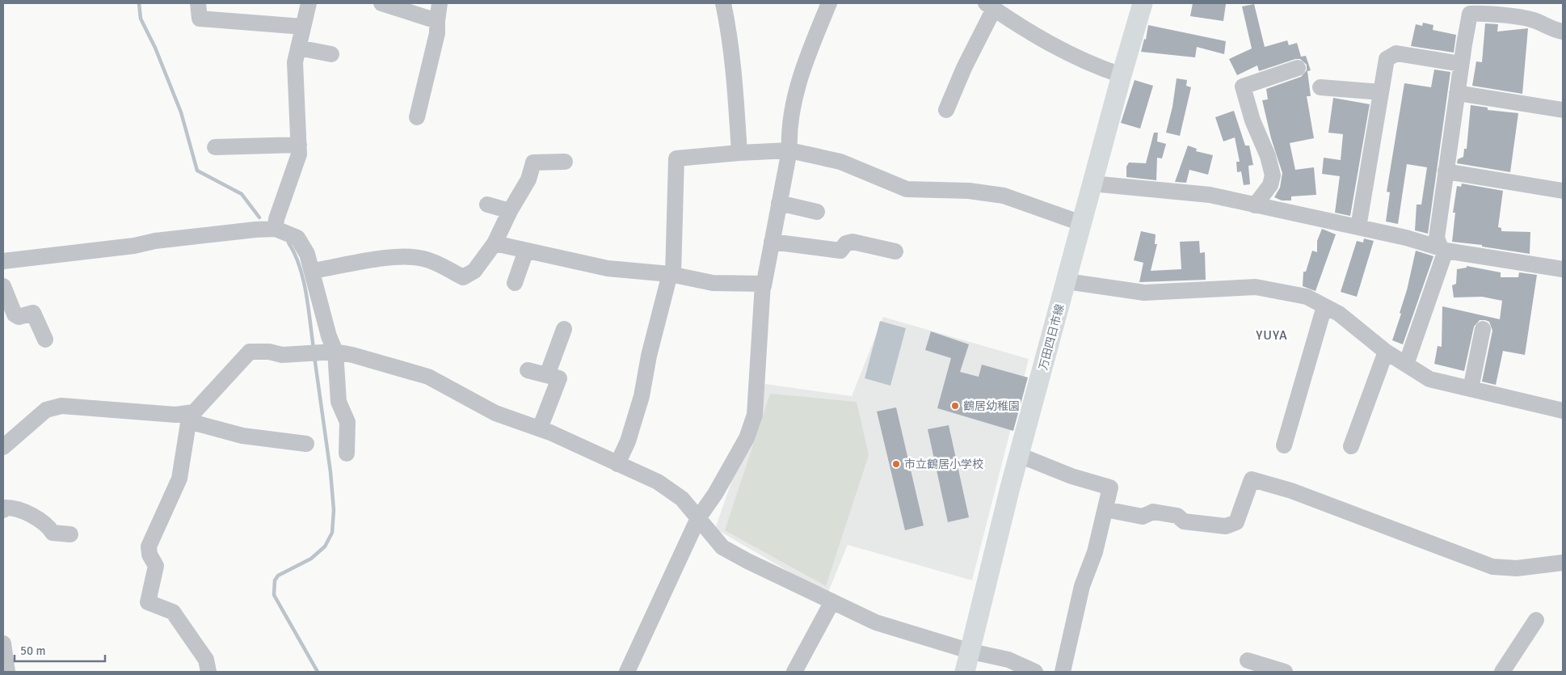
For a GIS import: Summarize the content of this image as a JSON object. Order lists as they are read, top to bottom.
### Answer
{
  "streets": {
    "main road": ["万田四日市線"]
  },
  "districts": ["YUYA"],
  "places": ["鶴居幼稚園", "市立鶴居小学校"],
  "scale_bar": "50 m"
}
